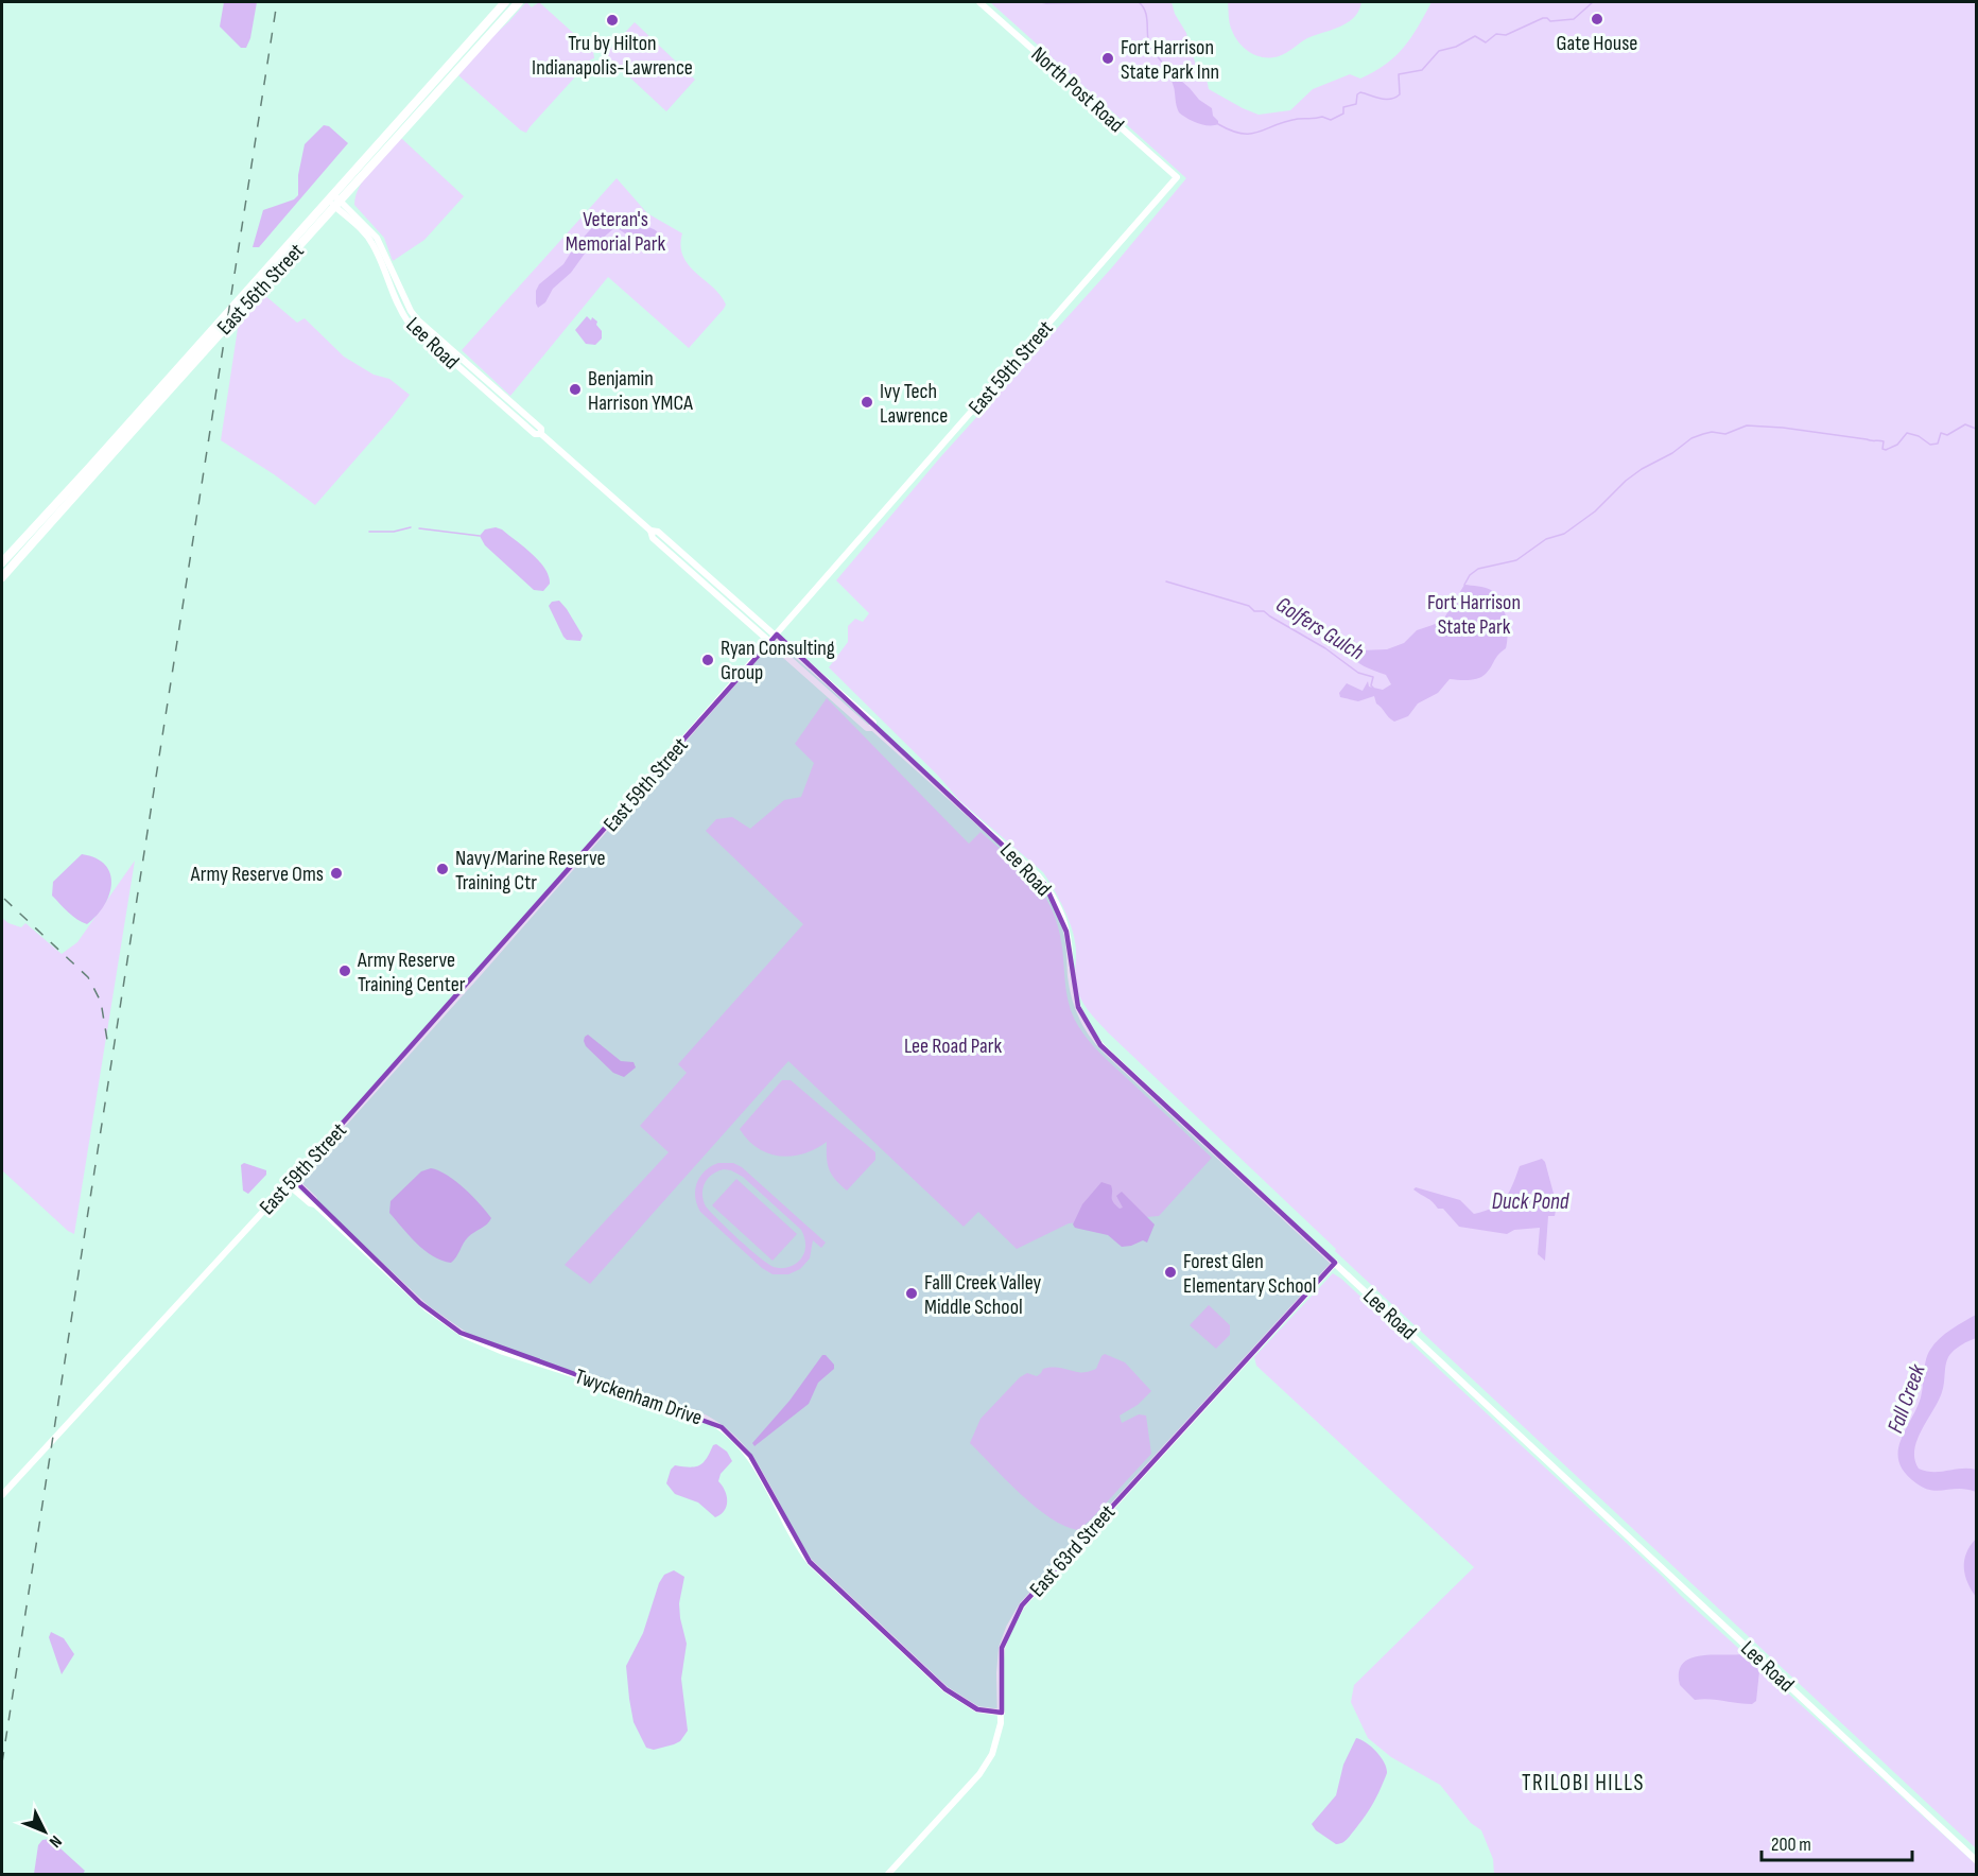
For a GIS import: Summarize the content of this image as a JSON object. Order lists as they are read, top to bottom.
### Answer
{
  "streets": {
    "main road": ["East 56th Street"],
    "street": [
      "North Post Road",
      "Lee Road",
      "East 59th Street",
      "Twyckenham Drive",
      "East 63rd Street"
    ]
  },
  "crossings": [
    ["North Post Road", "East 59th Street"],
    ["East 56th Street", "Lee Road"],
    ["Lee Road", "East 59th Street"],
    ["Lee Road", "East 63rd Street"],
    ["East 59th Street", "Twyckenham Drive"],
    ["Twyckenham Drive", "East 63rd Street"]
  ],
  "districts": ["TRILOBI HILLS"],
  "water": ["Golfers Gulch", "Duck Pond", "Fall Creek"],
  "parks": ["Veteran's Memorial Park", "Fort Harrison State Park", "Lee Road Park"],
  "places": [
    "Gate House",
    "Tru by Hilton Indianapolis-Lawrence",
    "Fort Harrison State Park Inn",
    "Benjamin Harrison YMCA",
    "Ivy Tech Lawrence",
    "Ryan Consulting Group",
    "Navy/Marine Reserve Training Ctr",
    "Army Reserve Oms",
    "Army Reserve Training Center",
    "Forest Glen Elementary School",
    "Falll Creek Valley Middle School"
  ],
  "scale_bar": "200 m",
  "north": "bottom right"
}
